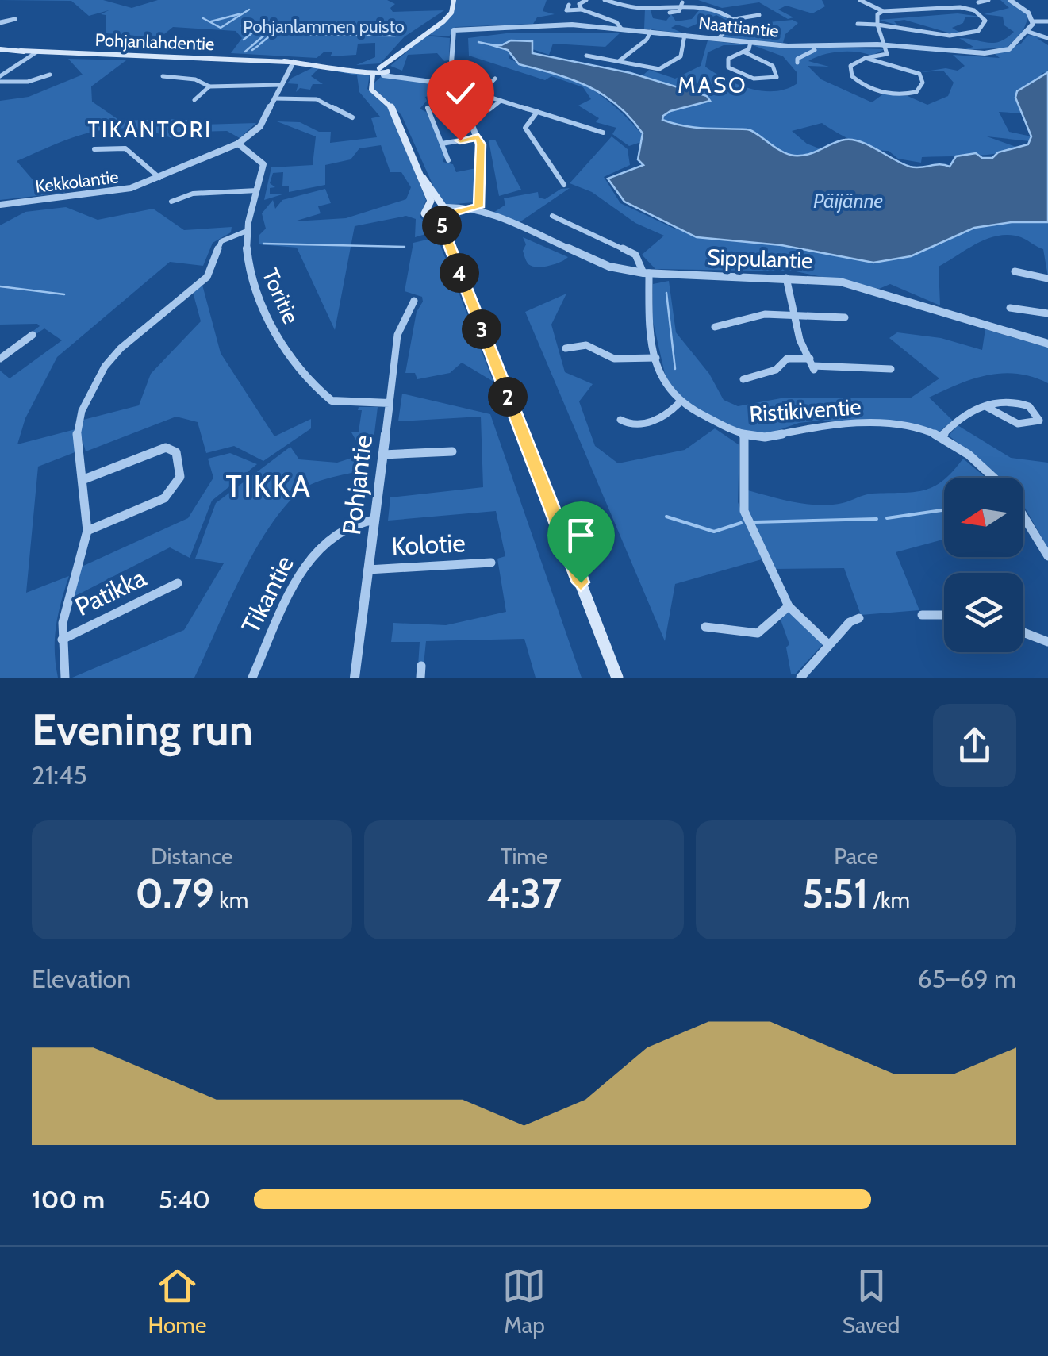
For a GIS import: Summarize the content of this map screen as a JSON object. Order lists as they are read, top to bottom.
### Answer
{
  "streets": {
    "main road": ["Pohjanlahdentie"],
    "street": [
      "Naattiantie",
      "Kekkolantie",
      "Sippulantie",
      "Toritie",
      "Ristikiventie",
      "Pohjantie",
      "Kolotie",
      "Patikka",
      "Tikantie"
    ]
  },
  "crossings": [
    ["Naattiantie", "Pohjanlahdentie"],
    ["Pohjanlahdentie", "Kekkolantie"],
    ["Pohjanlahdentie", "Sippulantie"],
    ["Kekkolantie", "Toritie"],
    ["Toritie", "Pohjantie"],
    ["Pohjantie", "Kolotie"],
    ["Pohjantie", "Tikantie"]
  ],
  "districts": ["MASO", "TIKANTORI", "TIKKA"],
  "water": ["Päijänne"],
  "parks": ["Pohjanlammen puisto"],
  "north": "left",
  "page": {
    "pins": [
      "5",
      "4",
      "3",
      "2"
    ],
    "heading": ["Evening run", "21:45"],
    "stats": [
      ["Distance", "0.79 km"],
      ["Time", "4:37"],
      ["Pace", "5:51 /km"]
    ],
    "chart": ["Elevation", "65–69 m"],
    "list": [
      {
        "name": "100 m",
        "note": "5:40"
      }
    ],
    "tabs": ["Home", "Map", "Saved"]
  }
}
